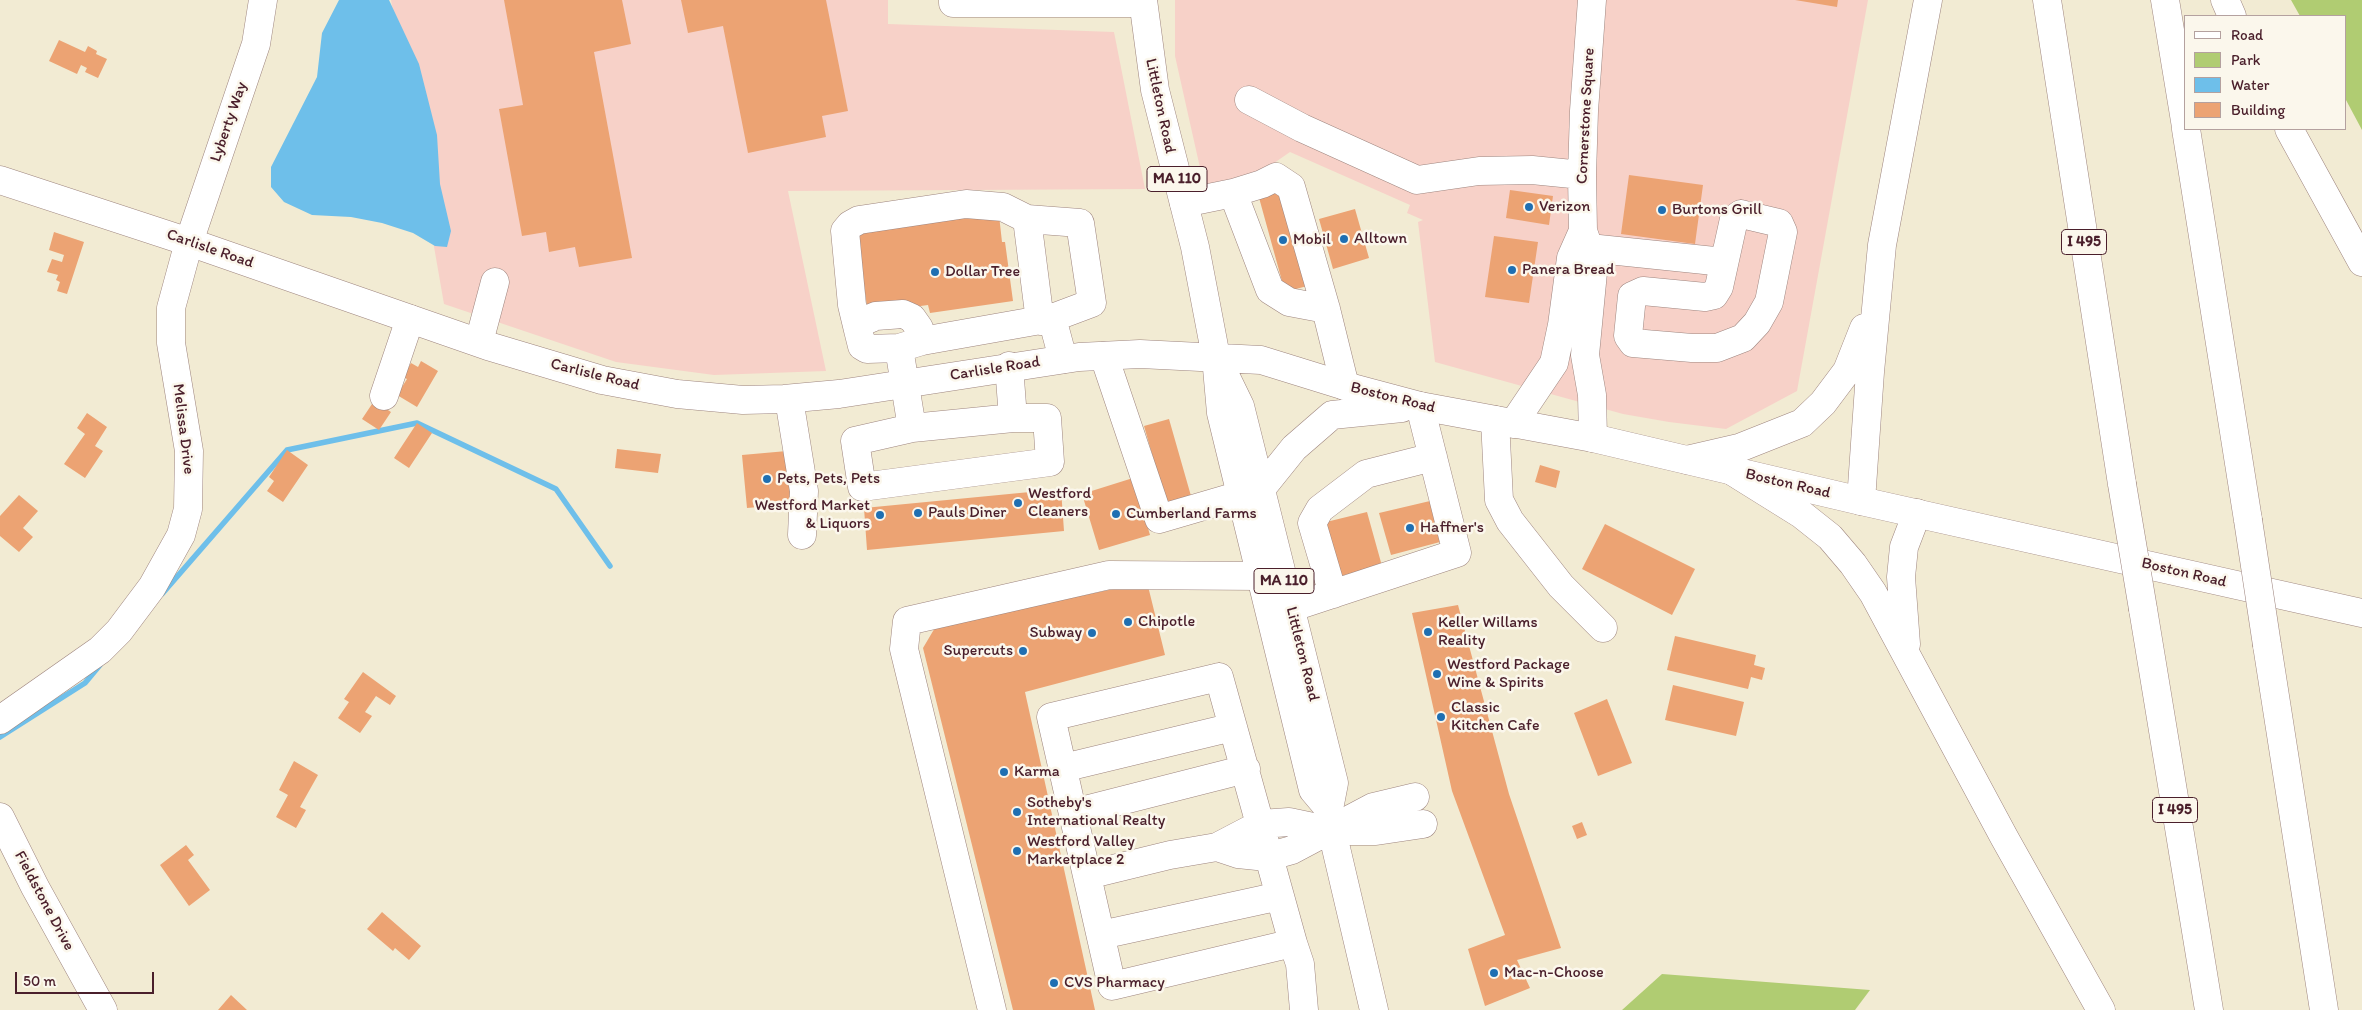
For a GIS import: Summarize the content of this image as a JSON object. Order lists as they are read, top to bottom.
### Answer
{
  "streets": {
    "main road": [
      "Littleton Road",
      "Cornerstone Square",
      "Lyberty Way",
      "MA 110",
      "I 495",
      "Carlisle Road",
      "Boston Road",
      "Melissa Drive",
      "Fieldstone Drive"
    ]
  },
  "crossings": [
    ["Littleton Road", "Carlisle Road"],
    ["Littleton Road", "Boston Road"],
    ["Cornerstone Square", "Boston Road"],
    ["Lyberty Way", "Carlisle Road"],
    ["Lyberty Way", "Melissa Drive"],
    ["Carlisle Road", "Boston Road"],
    ["Carlisle Road", "Melissa Drive"]
  ],
  "places": [
    "Verizon",
    "Burtons Grill",
    "Alltown",
    "Mobil",
    "Panera Bread",
    "Dollar Tree",
    "Pets, Pets, Pets",
    "Westford Cleaners",
    "Pauls Diner",
    "Cumberland Farms",
    "Westford Market & Liquors",
    "Haffner's",
    "Chipotle",
    "Keller Willams Reality",
    "Subway",
    "Supercuts",
    "Westford Package Wine & Spirits",
    "Classic Kitchen Cafe",
    "Karma",
    "Sotheby's International Realty",
    "Westford Valley Marketplace 2",
    "Mac-n-Choose",
    "CVS Pharmacy"
  ],
  "legend": [
    "Road",
    "Park",
    "Water",
    "Building"
  ],
  "scale_bar": "50 m"
}
